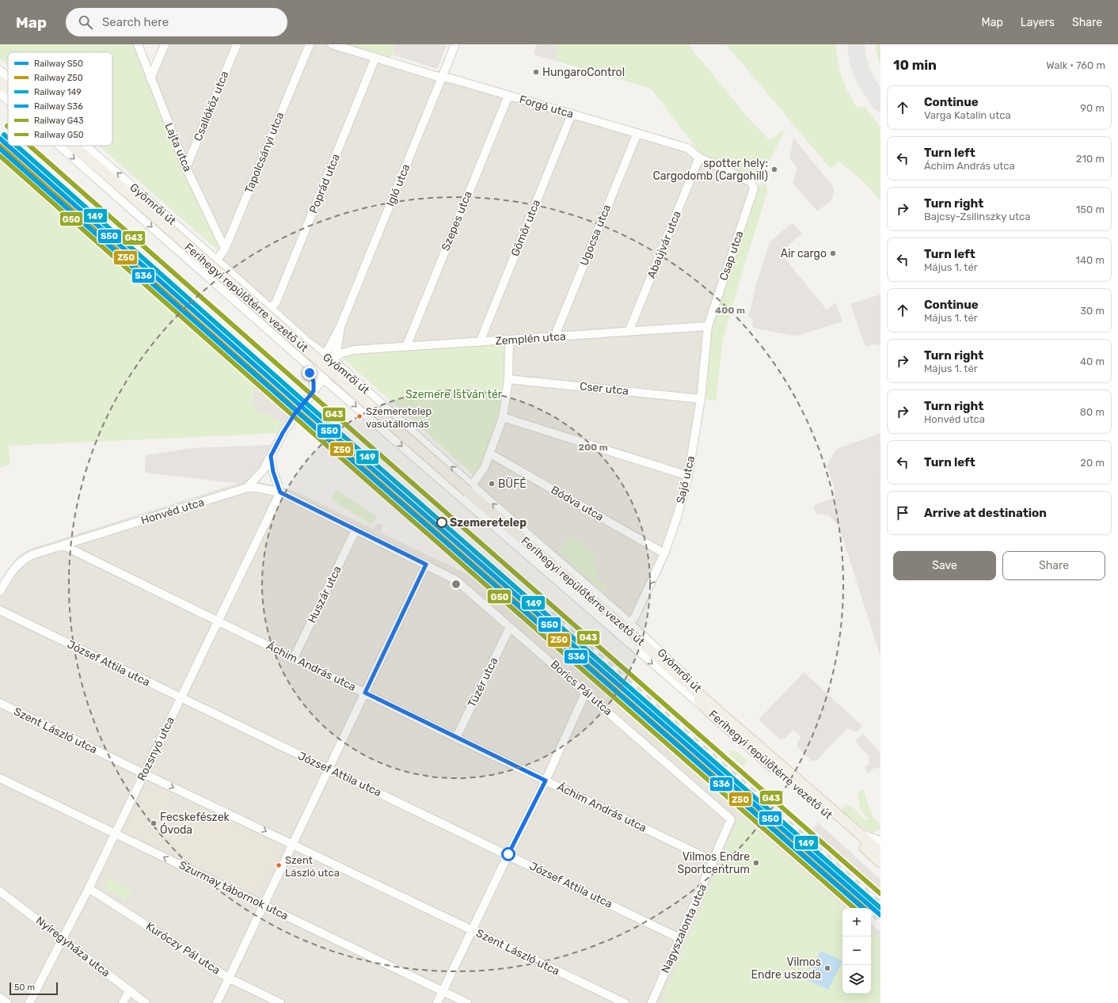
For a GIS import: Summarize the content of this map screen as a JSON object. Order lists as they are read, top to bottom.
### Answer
{
  "streets": {
    "main road": ["Ferihegyi repülőtérre vezető út"],
    "street": [
      "Csallóköz utca",
      "Forgó utca",
      "Lajta utca",
      "Tapolcsányi utca",
      "Poprád utca",
      "Igló utca",
      "Gyömrői út",
      "Szepes utca",
      "Gömör utca",
      "Ugocsa utca",
      "Abaújvár utca",
      "Csap utca",
      "Zemplén utca",
      "Cser utca",
      "Sajó utca",
      "Bódva utca",
      "Honvéd utca",
      "Huszár utca",
      "József Attila utca",
      "Áchim András utca",
      "Tüzér utca",
      "Borics Pál utca",
      "Szent László utca",
      "Rozsnyó utca",
      "Szurmay tábornok utca",
      "Nagyszalonta utca",
      "Nyíregyháza utca",
      "Kuróczy Pál utca"
    ]
  },
  "crossings": [
    ["Csallóköz utca", "Lajta utca"],
    ["Forgó utca", "Poprád utca"],
    ["Forgó utca", "Igló utca"],
    ["Forgó utca", "Szepes utca"],
    ["Forgó utca", "Gömör utca"],
    ["Forgó utca", "Ugocsa utca"],
    ["Forgó utca", "Abaújvár utca"],
    ["Forgó utca", "Csap utca"],
    ["Lajta utca", "Tapolcsányi utca"],
    ["Tapolcsányi utca", "Gyömrői út"],
    ["Poprád utca", "Gyömrői út"],
    ["Igló utca", "Gyömrői út"],
    ["Igló utca", "Zemplén utca"],
    ["Igló utca", "Honvéd utca"],
    ["Gyömrői út", "Ferihegyi repülőtérre vezető út"],
    ["Gyömrői út", "Zemplén utca"],
    ["Gyömrői út", "Sajó utca"],
    ["Gyömrői út", "Honvéd utca"],
    ["Szepes utca", "Zemplén utca"],
    ["Gömör utca", "Zemplén utca"],
    ["Ugocsa utca", "Zemplén utca"],
    ["Abaújvár utca", "Zemplén utca"],
    ["Csap utca", "Zemplén utca"],
    ["Csap utca", "Sajó utca"],
    ["Zemplén utca", "Sajó utca"],
    ["Zemplén utca", "Honvéd utca"],
    ["Cser utca", "Sajó utca"],
    ["Sajó utca", "Bódva utca"],
    ["Honvéd utca", "Áchim András utca"],
    ["Huszár utca", "Áchim András utca"],
    ["Huszár utca", "Borics Pál utca"],
    ["József Attila utca", "Rozsnyó utca"],
    ["József Attila utca", "Nagyszalonta utca"],
    ["Áchim András utca", "Tüzér utca"],
    ["Áchim András utca", "Rozsnyó utca"],
    ["Áchim András utca", "Nagyszalonta utca"],
    ["Tüzér utca", "Borics Pál utca"],
    ["Borics Pál utca", "Rozsnyó utca"],
    ["Borics Pál utca", "Nagyszalonta utca"],
    ["Szent László utca", "Rozsnyó utca"],
    ["Rozsnyó utca", "Szurmay tábornok utca"],
    ["Rozsnyó utca", "Nyíregyháza utca"],
    ["Rozsnyó utca", "Kuróczy Pál utca"]
  ],
  "parks": ["Szemere István tér"],
  "places": [
    "HungaroControl",
    "spotter hely: Cargodomb (Cargohill)",
    "Air cargo",
    "Szemeretelep vasútállomás",
    "BÜFÉ",
    "Szemeretelep",
    "Fecskefészek Óvoda",
    "Vilmos Endre Sportcentrum",
    "Szent László utca",
    "Vilmos Endre uszoda"
  ],
  "lines": [
    "rail line G43",
    "rail line 149",
    "rail line S50",
    "rail line Z50",
    "rail line S36",
    "rail line G50"
  ],
  "legend": [
    "Railway S50",
    "Railway Z50",
    "Railway 149",
    "Railway S36",
    "Railway G43",
    "Railway G50"
  ],
  "scale_bar": "50 m",
  "page": {
    "header": "Map",
    "search": "Search here",
    "nav": ["Map", "Layers", "Share"],
    "heading": ["10 min", "Walk · 760 m"],
    "list": [
      ["Continue", "Varga Katalin utca", "90 m"],
      ["Turn left", "Áchim András utca", "210 m"],
      ["Turn right", "Bajcsy-Zsilinszky utca", "150 m"],
      ["Turn left", "Május 1. tér", "140 m"],
      ["Continue", "Május 1. tér", "30 m"],
      ["Turn right", "Május 1. tér", "40 m"],
      ["Turn right", "Honvéd utca", "80 m"],
      ["Turn left", "20 m"],
      "Arrive at destination"
    ],
    "buttons": ["Save", "Share"],
    "map_buttons": ["+", "−"],
    "scale": "50 m"
  },
  "rings": ["400 m", "200 m"]
}
